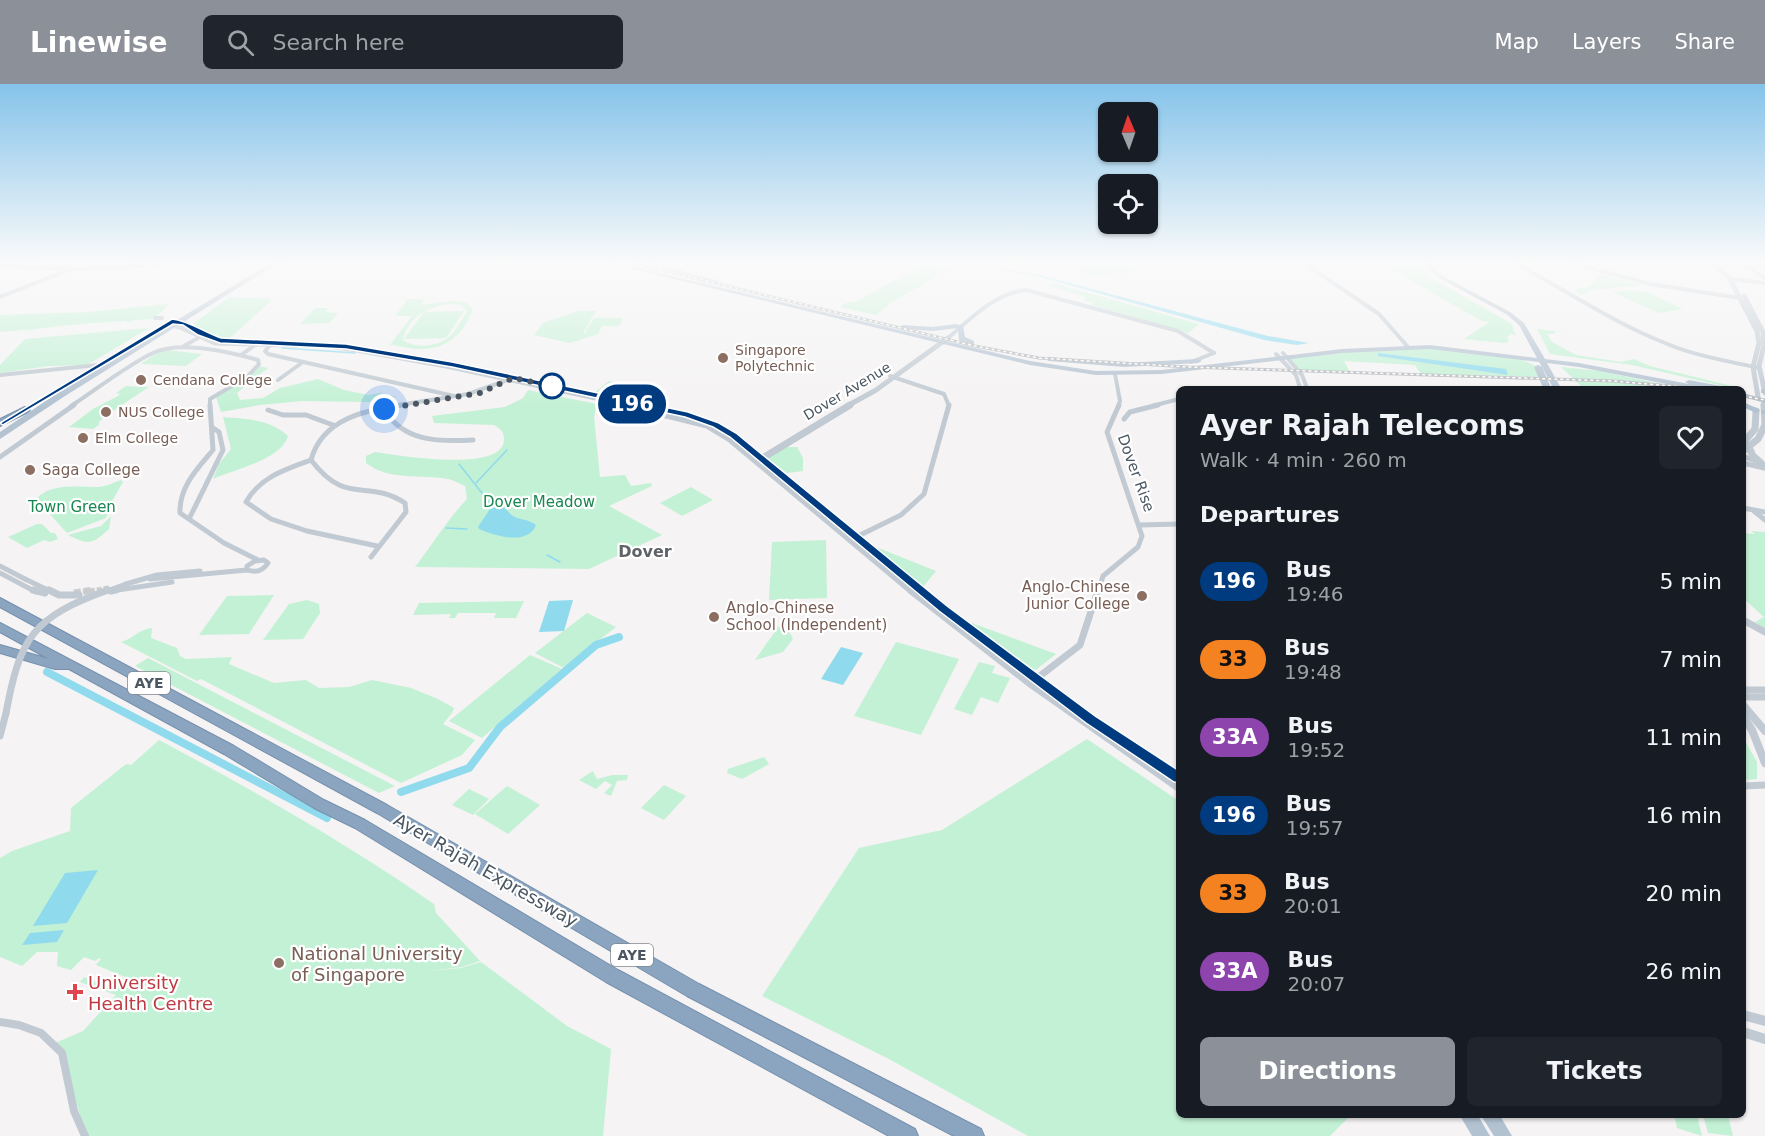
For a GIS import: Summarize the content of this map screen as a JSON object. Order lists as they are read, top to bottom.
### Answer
{
  "streets": {
    "highway": ["AYE", "Ayer Rajah Expressway"],
    "street": ["Dover Avenue", "Dover Rise"]
  },
  "districts": ["Dover"],
  "parks": ["Dover Meadow", "Town Green"],
  "places": {
    "other": [
      "Singapore Polytechnic",
      "Cendana College",
      "NUS College",
      "Elm College",
      "Saga College",
      "Anglo-Chinese Junior College",
      "Anglo-Chinese School (Independent)",
      "National University of Singapore"
    ],
    "health": ["University Health Centre"]
  },
  "lines": ["bus line 196"],
  "north": "top",
  "page": {
    "header": "Linewise",
    "search": "Search here",
    "nav": ["Map", "Layers", "Share"],
    "on_map": "196",
    "heading": [
      ["Ayer Rajah Telecoms", "Walk · 4 min · 260 m"],
      "Departures"
    ],
    "list": [
      {
        "mark": "196",
        "name": "Bus",
        "note": "19:46",
        "value": "5 min"
      },
      {
        "mark": "33",
        "name": "Bus",
        "note": "19:48",
        "value": "7 min"
      },
      {
        "mark": "33A",
        "name": "Bus",
        "note": "19:52",
        "value": "11 min"
      },
      {
        "mark": "196",
        "name": "Bus",
        "note": "19:57",
        "value": "16 min"
      },
      {
        "mark": "33",
        "name": "Bus",
        "note": "20:01",
        "value": "20 min"
      },
      {
        "mark": "33A",
        "name": "Bus",
        "note": "20:07",
        "value": "26 min"
      }
    ],
    "buttons": ["Directions", "Tickets"]
  }
}
